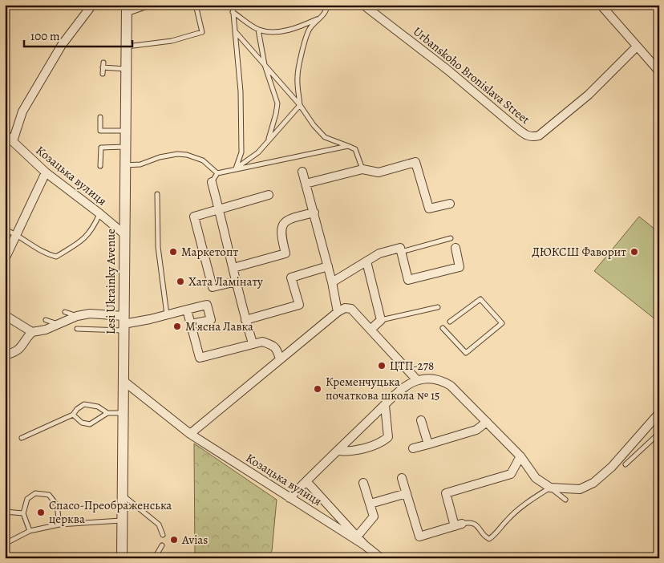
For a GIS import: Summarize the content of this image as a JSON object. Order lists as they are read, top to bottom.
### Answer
{
  "streets": {
    "street": ["Urbanskoho Bronislava Street", "Козацька вулиця", "Lesi Ukrainky Avenue"]
  },
  "crossings": [
    ["Козацька вулиця", "Lesi Ukrainky Avenue"]
  ],
  "places": [
    "Маркетопт",
    "ДЮКСШ Фаворит",
    "Хата Ламінату",
    "М'ясна Лавка",
    "ЦТП-278",
    "Кременчуцька початкова школа № 15",
    "Спасо-Преображенська церква",
    "Avias"
  ],
  "scale_bar": "100 m"
}
